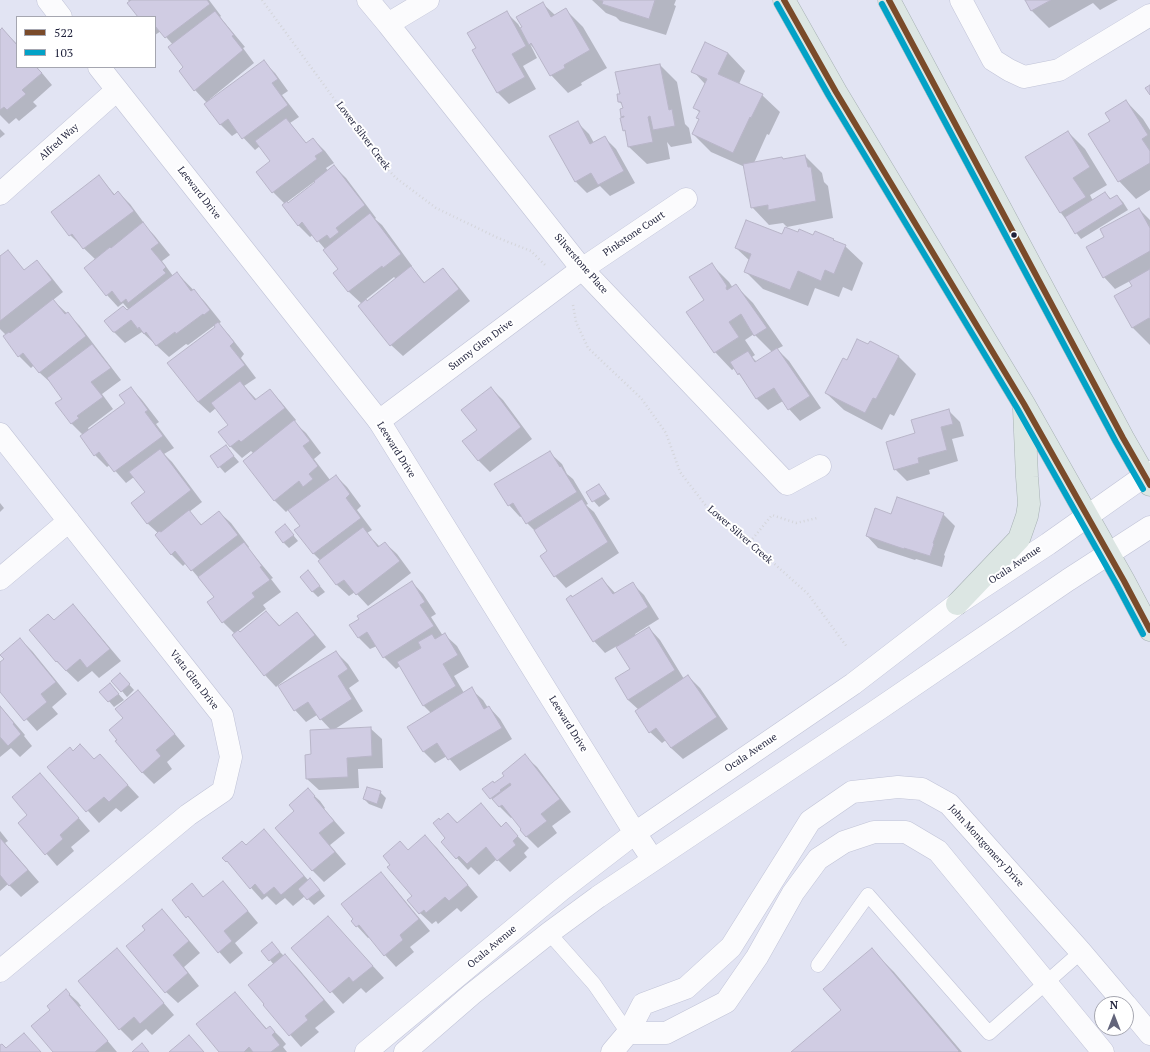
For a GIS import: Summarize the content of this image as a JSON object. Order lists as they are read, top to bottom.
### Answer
{
  "streets": {
    "street": [
      "Alfred Way",
      "Leeward Drive",
      "Pinkstone Court",
      "Silverstone Place",
      "Sunny Glen Drive",
      "Ocala Avenue",
      "Vista Glen Drive",
      "John Montgomery Drive"
    ],
    "path": ["Lower Silver Creek"]
  },
  "crossings": [
    ["Alfred Way", "Leeward Drive"],
    ["Leeward Drive", "Sunny Glen Drive"],
    ["Leeward Drive", "Ocala Avenue"],
    ["Pinkstone Court", "Silverstone Place"],
    ["Pinkstone Court", "Sunny Glen Drive"],
    ["Silverstone Place", "Sunny Glen Drive"]
  ],
  "lines": ["transit line 522", "transit line 103"],
  "legend": ["522", "103"],
  "north": "top"
}
